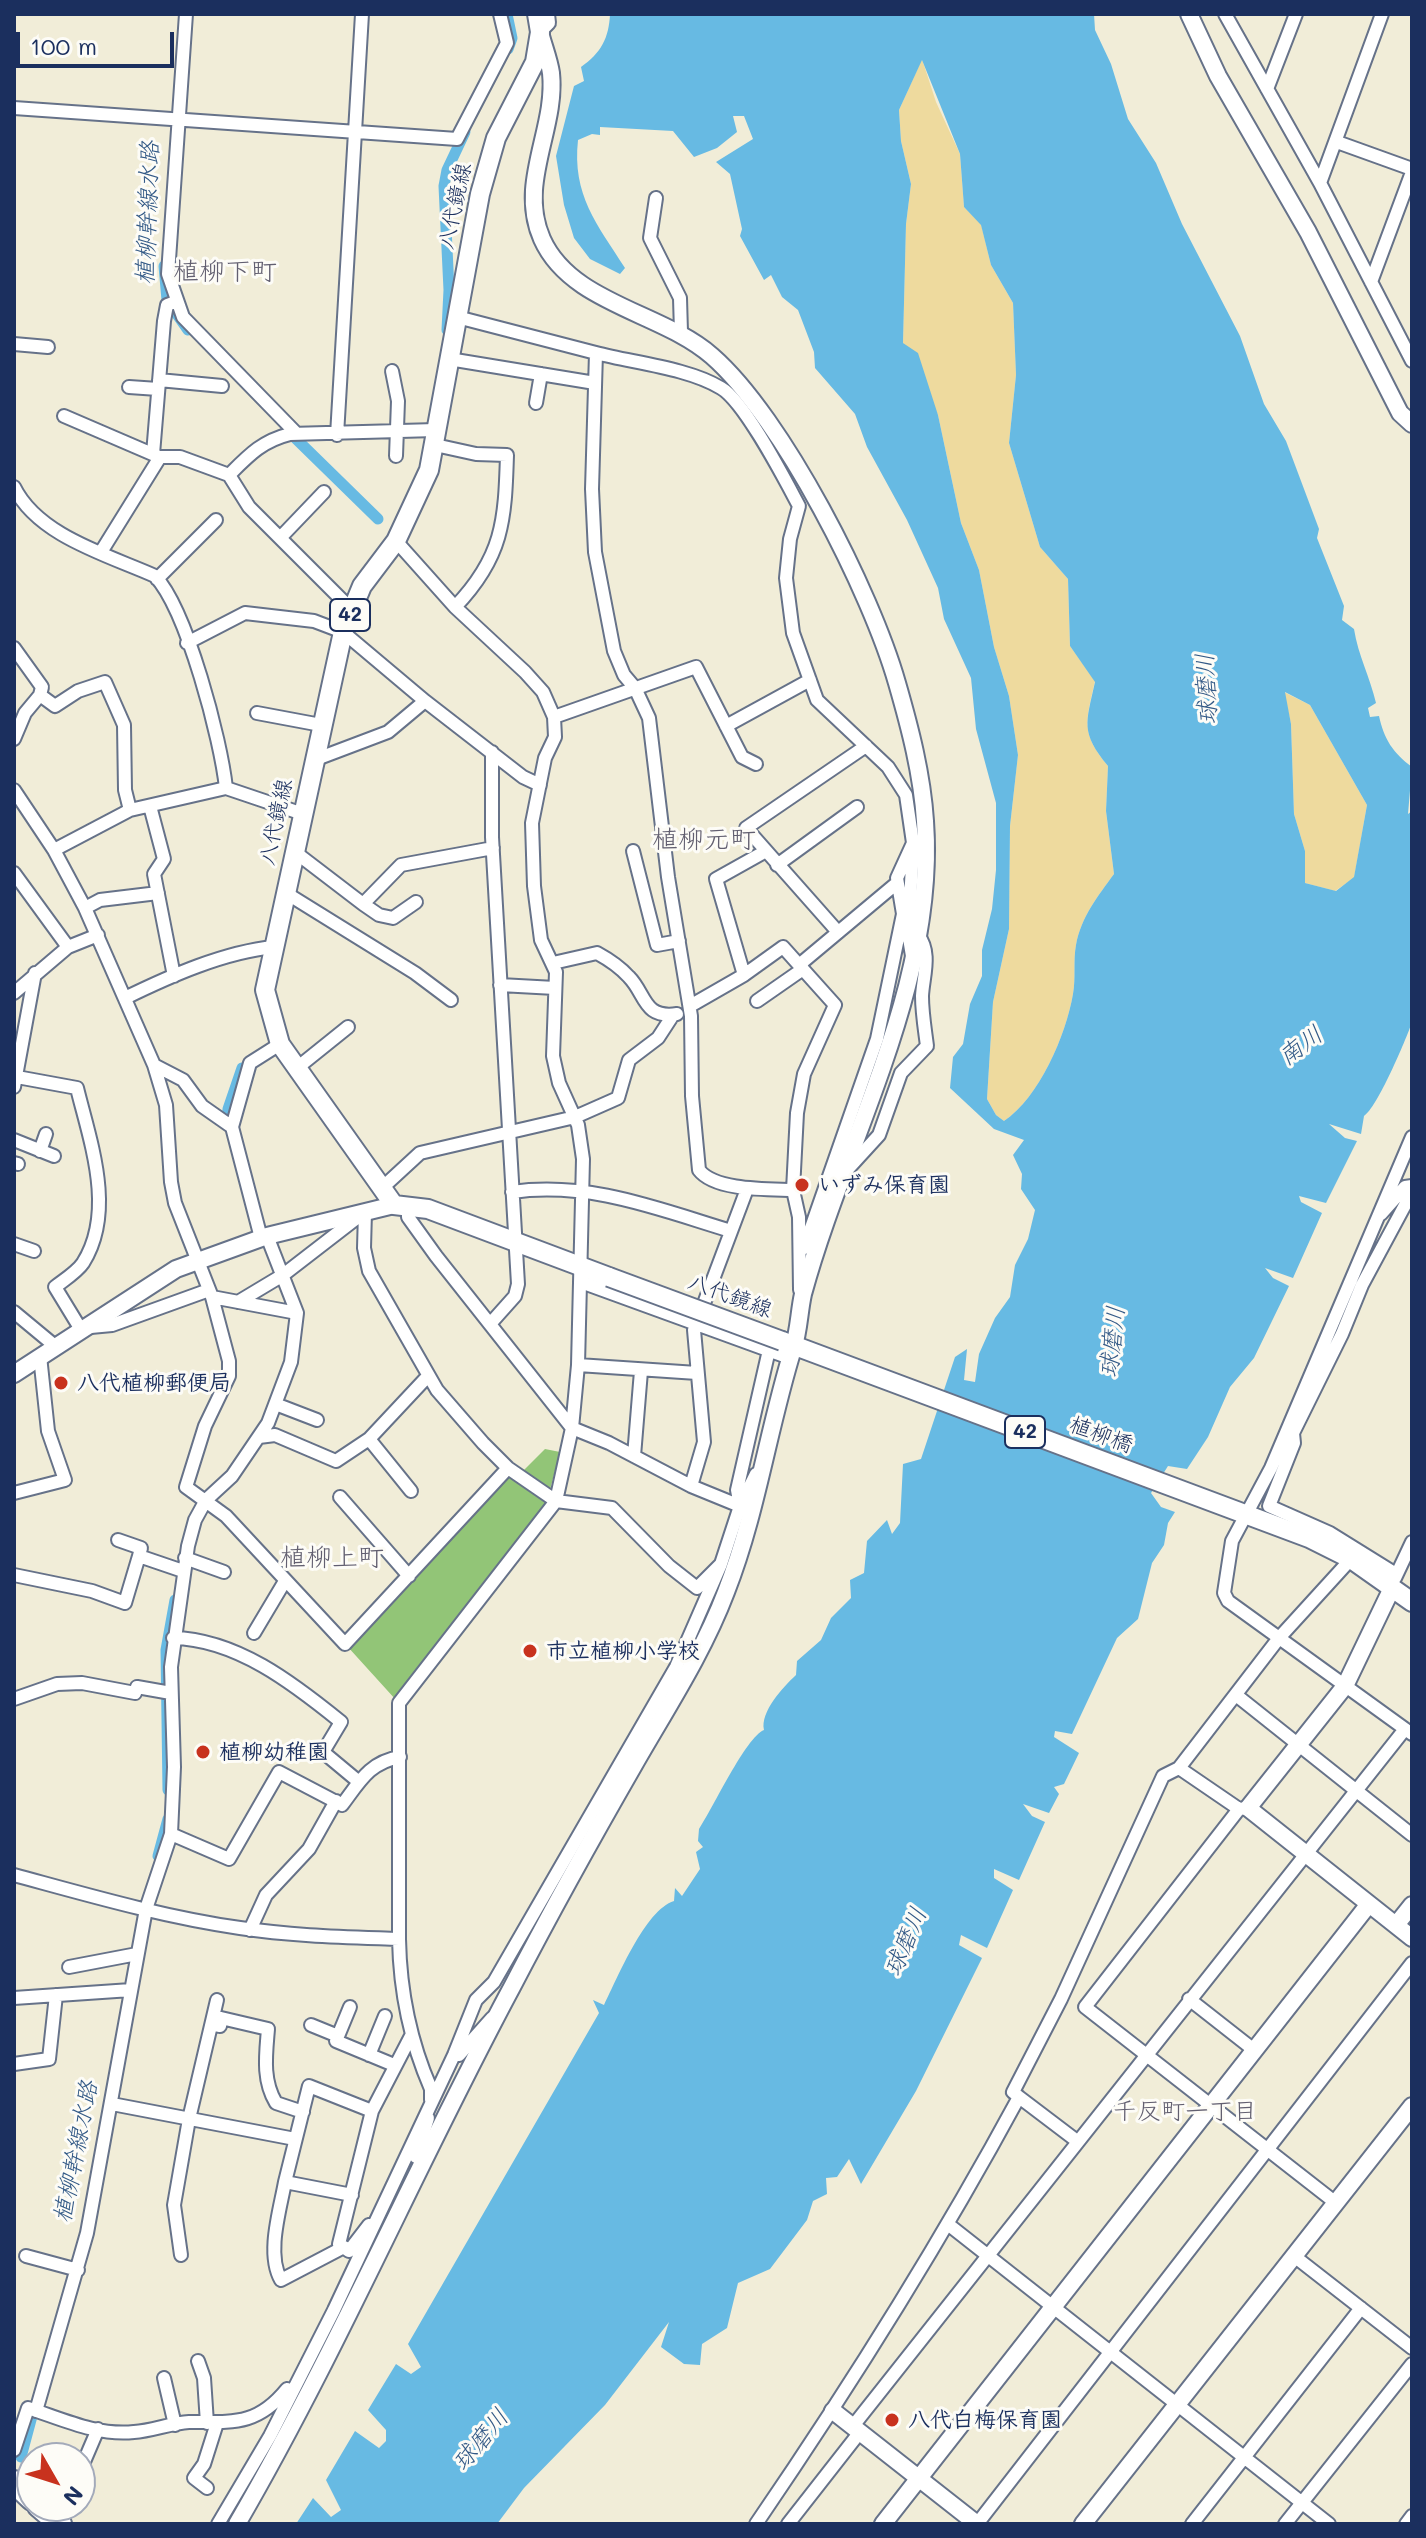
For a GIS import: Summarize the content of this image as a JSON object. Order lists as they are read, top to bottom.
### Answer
{
  "streets": {
    "main road": ["八代鏡線", "42", "植柳橋"]
  },
  "crossings": [
    ["八代鏡線", "植柳橋"],
    ["42", "植柳橋"]
  ],
  "districts": [
    "植柳下町",
    "植柳元町",
    "植柳上町",
    "千反町一丁目"
  ],
  "water": ["植柳幹線水路", "球磨川", "南川"],
  "places": [
    "いずみ保育園",
    "八代植柳郵便局",
    "市立植柳小学校",
    "植柳幼稚園",
    "八代白梅保育園"
  ],
  "scale_bar": "100 m",
  "north": "bottom right"
}
